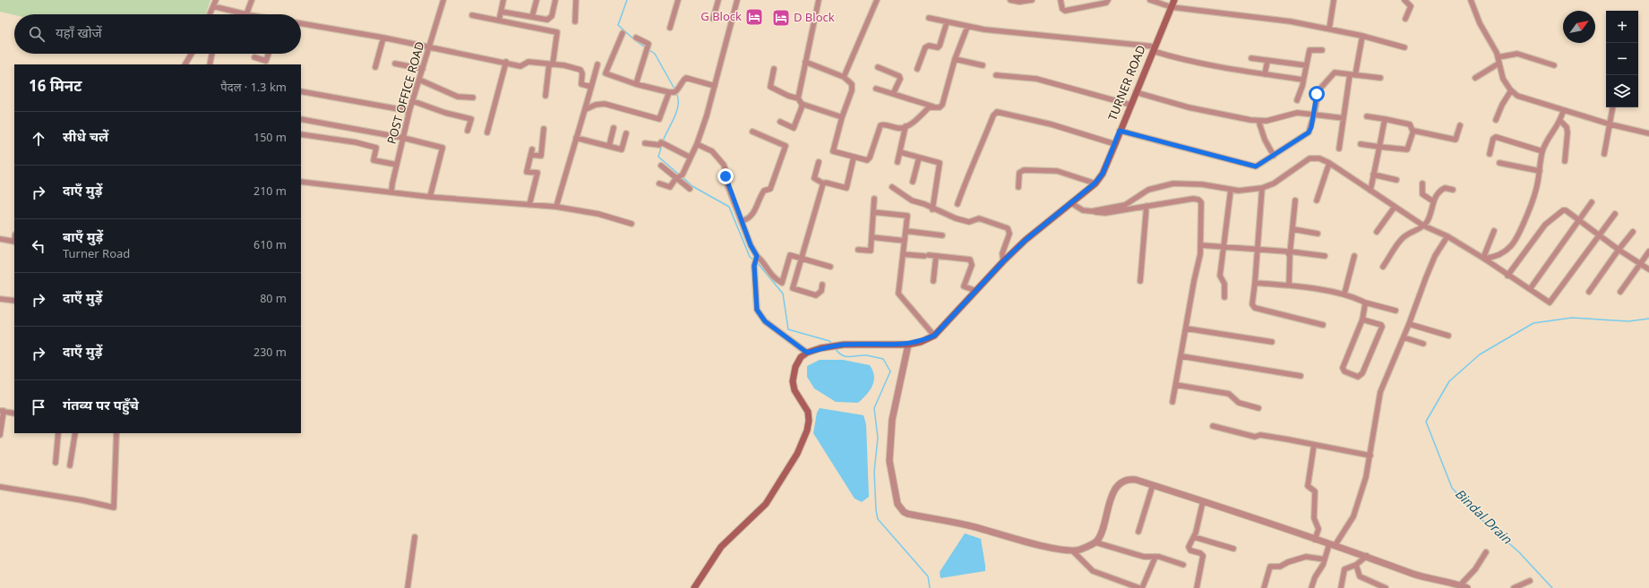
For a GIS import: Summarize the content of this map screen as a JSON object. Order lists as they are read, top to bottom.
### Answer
{
  "streets": {
    "main road": ["TURNER ROAD"],
    "street": ["POST OFFICE ROAD"]
  },
  "water": ["Bindal Drain"],
  "places": {
    "hotel": ["G Block", "D Block"]
  },
  "north": "top right",
  "page": {
    "map_buttons": ["+", "−"],
    "search": "यहाँ खोजें",
    "heading": ["16 मिनट", "पैदल · 1.3 km"],
    "list": [
      ["सीधे चलें", "150 m"],
      ["दाएँ मुड़ें", "210 m"],
      ["बाएँ मुड़ें", "Turner Road", "610 m"],
      ["दाएँ मुड़ें", "80 m"],
      ["दाएँ मुड़ें", "230 m"],
      "गंतव्य पर पहुँचे"
    ]
  }
}
